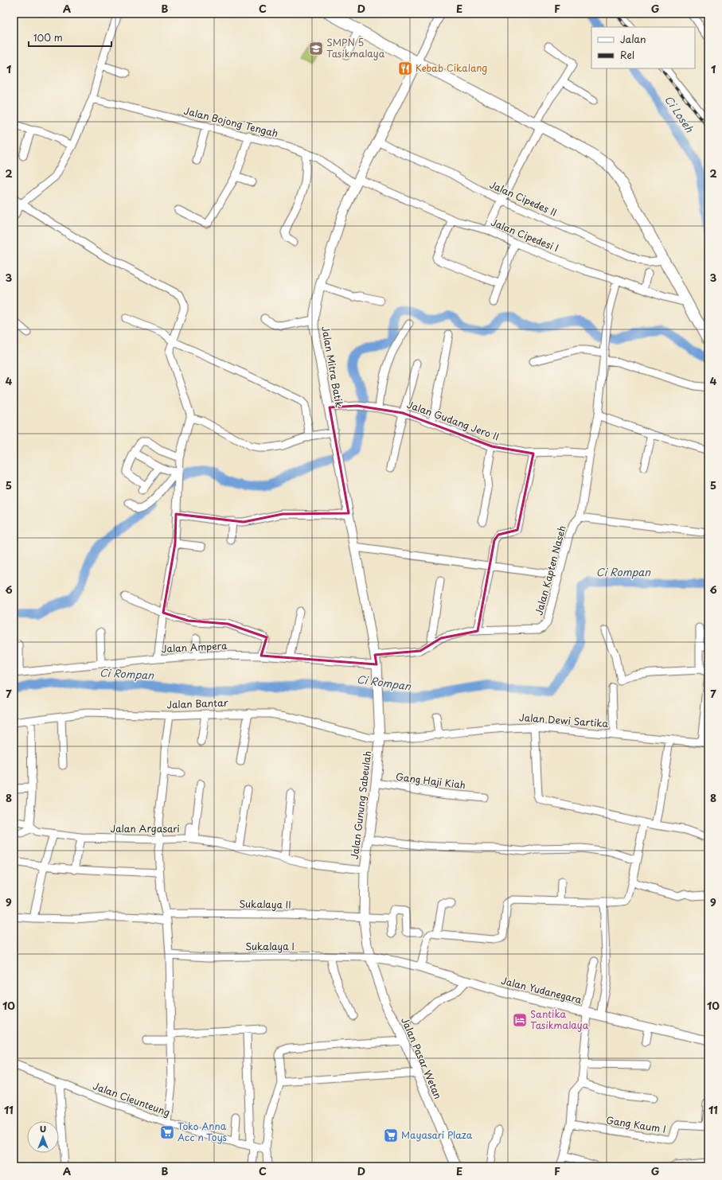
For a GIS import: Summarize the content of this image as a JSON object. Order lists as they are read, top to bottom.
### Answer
{
  "streets": {
    "main road": [
      "Jalan Mitra Batik",
      "Jalan Gunung Sabeulah",
      "Jalan Yudanegara",
      "Jalan Pasar Wetan"
    ],
    "street": [
      "Jalan Bojong Tengah",
      "Jalan Cipedes II",
      "Jalan Cipedesi I",
      "Jalan Gudang Jero II",
      "Jalan Kapten Naseh",
      "Jalan Ampera",
      "Jalan Bantar",
      "Jalan Dewi Sartika",
      "Gang Haji Kiah",
      "Jalan Argasari",
      "Sukalaya II",
      "Sukalaya I",
      "Jalan Cieunteung",
      "Gang Kaum I"
    ]
  },
  "crossings": [
    ["Jalan Bojong Tengah", "Jalan Cipedesi I"],
    ["Jalan Bojong Tengah", "Jalan Mitra Batik"],
    ["Jalan Cipedes II", "Jalan Mitra Batik"],
    ["Jalan Cipedesi I", "Jalan Mitra Batik"],
    ["Jalan Cipedesi I", "Jalan Kapten Naseh"],
    ["Jalan Mitra Batik", "Jalan Gudang Jero II"],
    ["Jalan Mitra Batik", "Jalan Kapten Naseh"],
    ["Jalan Mitra Batik", "Jalan Gunung Sabeulah"],
    ["Jalan Gudang Jero II", "Jalan Kapten Naseh"],
    ["Jalan Kapten Naseh", "Jalan Gunung Sabeulah"],
    ["Jalan Ampera", "Jalan Gunung Sabeulah"],
    ["Jalan Bantar", "Jalan Dewi Sartika"],
    ["Jalan Bantar", "Jalan Gunung Sabeulah"],
    ["Jalan Dewi Sartika", "Jalan Gunung Sabeulah"],
    ["Gang Haji Kiah", "Jalan Gunung Sabeulah"],
    ["Jalan Gunung Sabeulah", "Jalan Argasari"],
    ["Jalan Gunung Sabeulah", "Sukalaya II"],
    ["Jalan Gunung Sabeulah", "Sukalaya I"],
    ["Jalan Gunung Sabeulah", "Jalan Yudanegara"],
    ["Jalan Gunung Sabeulah", "Jalan Pasar Wetan"],
    ["Sukalaya I", "Jalan Yudanegara"],
    ["Sukalaya I", "Jalan Pasar Wetan"],
    ["Jalan Yudanegara", "Jalan Pasar Wetan"]
  ],
  "water": ["Ci Loseh", "Ci Rompan"],
  "places": {
    "school or university": ["SMPN 5 Tasikmalaya"],
    "restaurant": ["Kebab Cikalang"],
    "hotel": ["Santika Tasikmalaya"],
    "supermarket": ["Toko Anna Acc n Toys", "Mayasari Plaza"]
  },
  "legend": ["Jalan", "Rel"],
  "scale_bar": "100 m",
  "north": "top",
  "grid": {
    "columns": [
      "A",
      "B",
      "C",
      "D",
      "E",
      "F",
      "G"
    ],
    "rows": [
      "1",
      "2",
      "3",
      "4",
      "5",
      "6",
      "7",
      "8",
      "9",
      "10",
      "11"
    ]
  }
}
